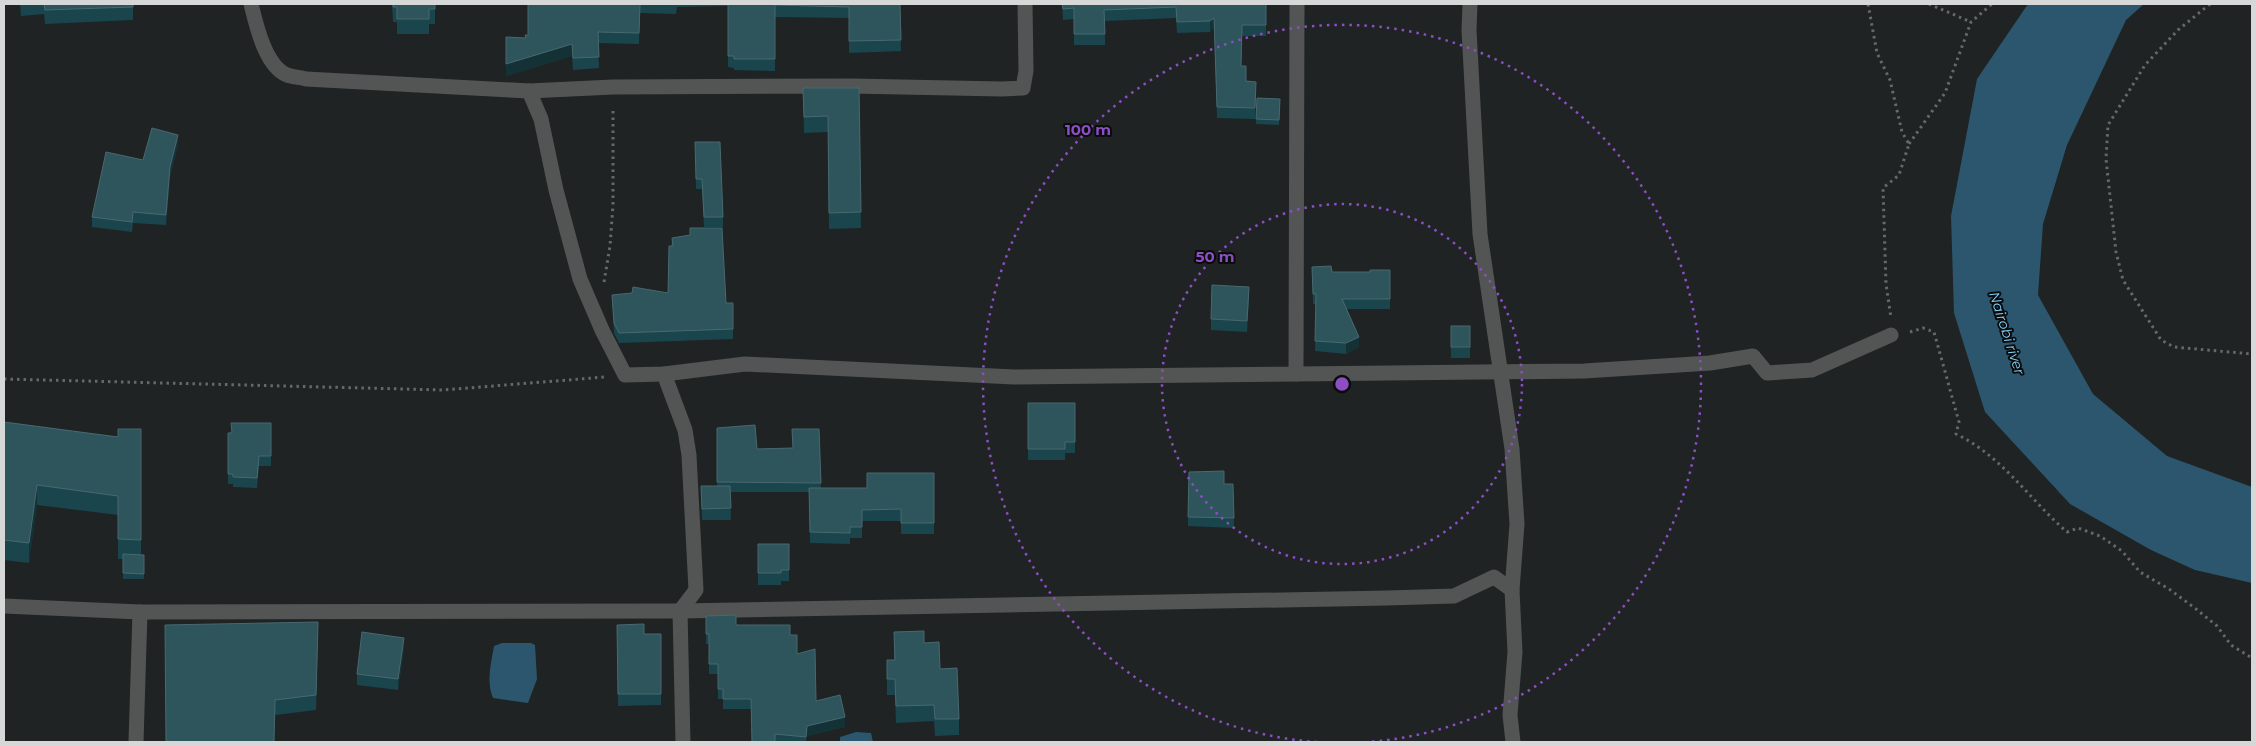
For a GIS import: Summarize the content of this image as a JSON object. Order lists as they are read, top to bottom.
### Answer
{
  "water": ["Nairobi river"],
  "rings": ["100 m", "50 m"]
}
